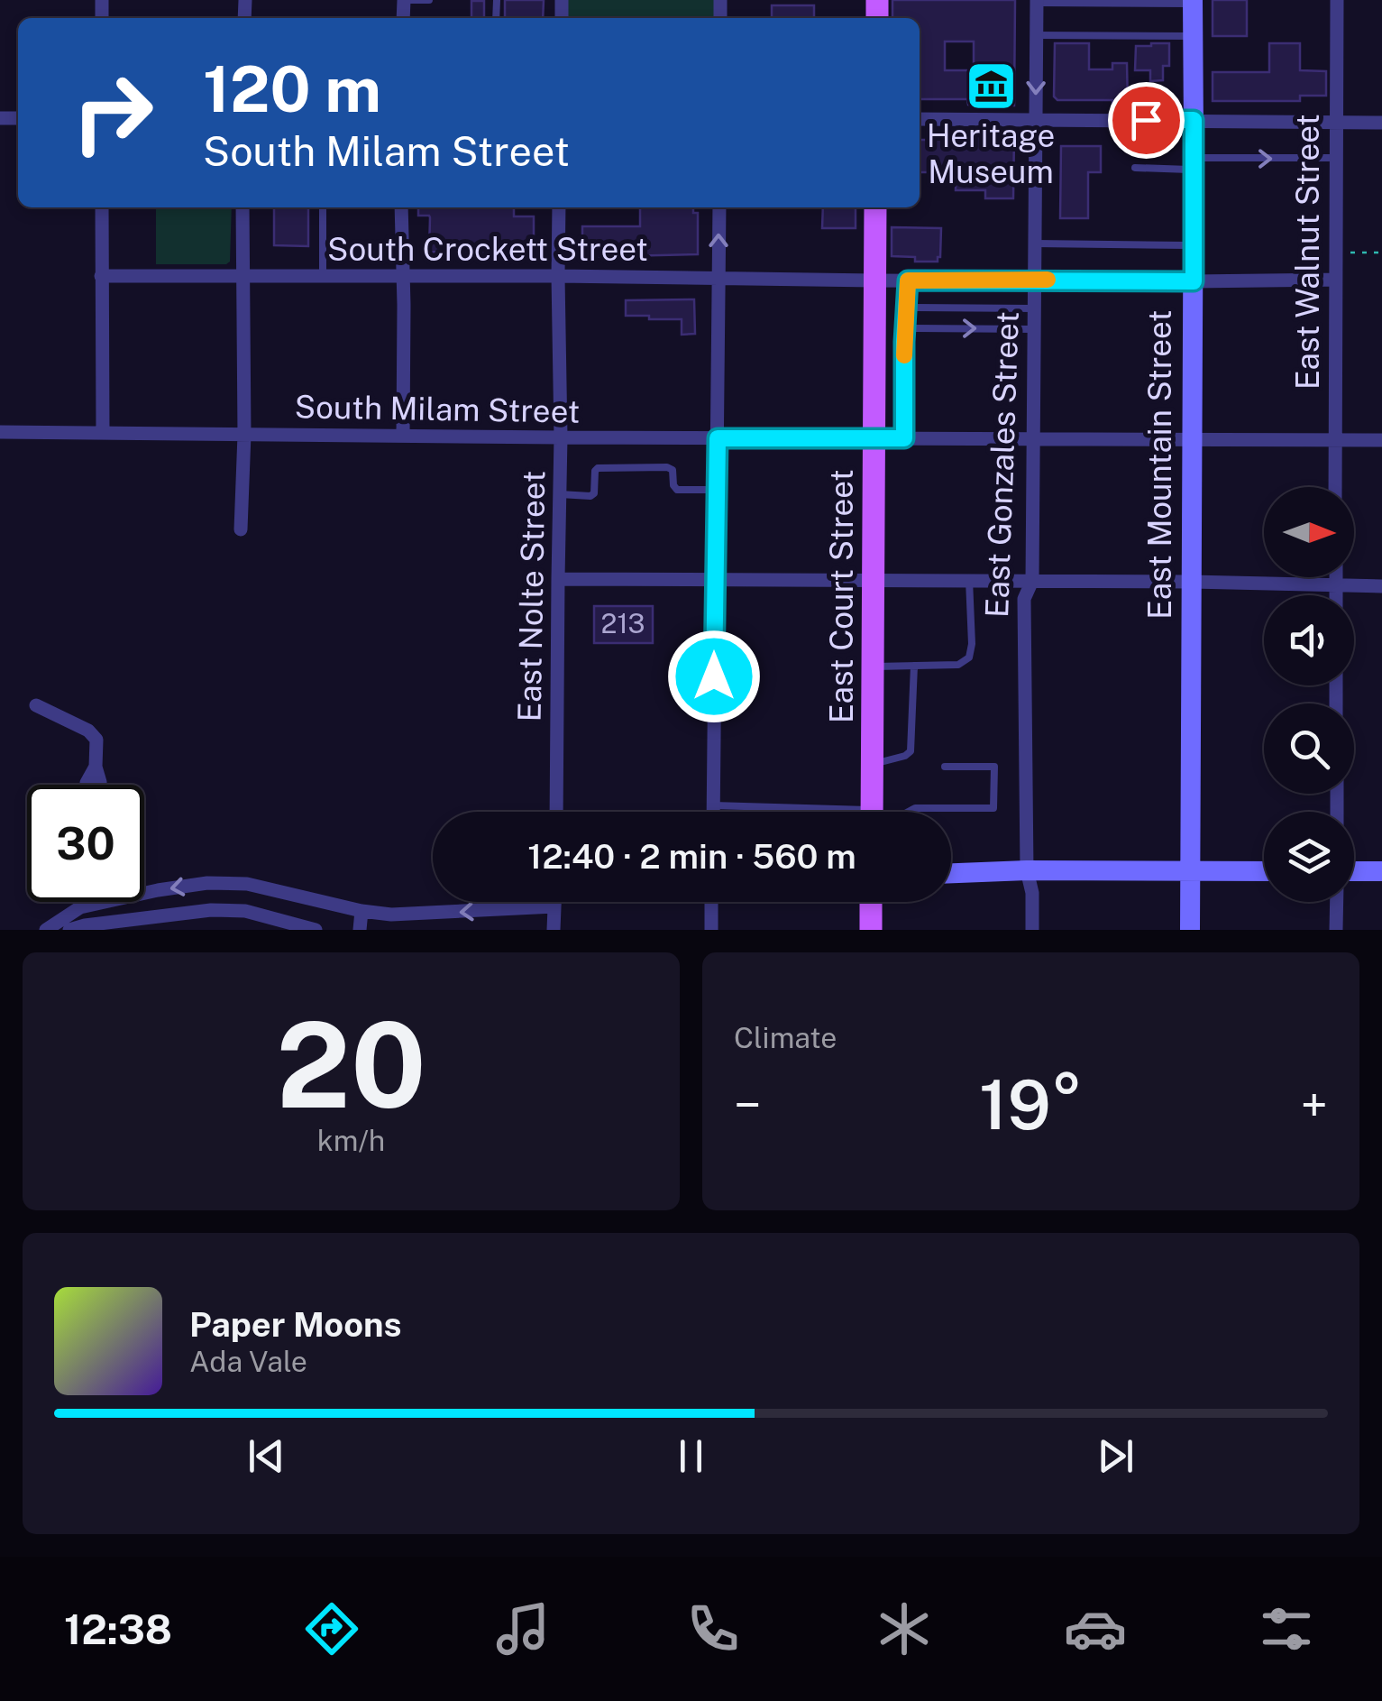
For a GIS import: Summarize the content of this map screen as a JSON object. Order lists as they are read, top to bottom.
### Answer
{
  "streets": {
    "main road": ["East Court Street"],
    "street": [
      "South Crockett Street",
      "East Walnut Street",
      "South Milam Street",
      "East Gonzales Street",
      "East Mountain Street",
      "East Nolte Street"
    ]
  },
  "crossings": [
    ["South Crockett Street", "East Walnut Street"],
    ["South Crockett Street", "East Gonzales Street"],
    ["South Crockett Street", "East Mountain Street"],
    ["South Crockett Street", "East Nolte Street"],
    ["South Crockett Street", "East Court Street"],
    ["East Walnut Street", "South Milam Street"],
    ["South Milam Street", "East Gonzales Street"],
    ["South Milam Street", "East Mountain Street"],
    ["South Milam Street", "East Nolte Street"],
    ["South Milam Street", "East Court Street"]
  ],
  "places": {
    "museum": ["Heritage Museum"]
  },
  "house_numbers": ["213"],
  "north": "right",
  "page": {
    "turn": ["120 m", "South Milam Street"],
    "limit": "30",
    "trip": "12:40 · 2 min · 560 m",
    "tile": [
      ["20", "km/h"],
      "Climate"
    ],
    "heat": ["−", "19°", "+"],
    "song": ["Paper Moons", "Ada Vale"],
    "tabs": "12:38"
  }
}
